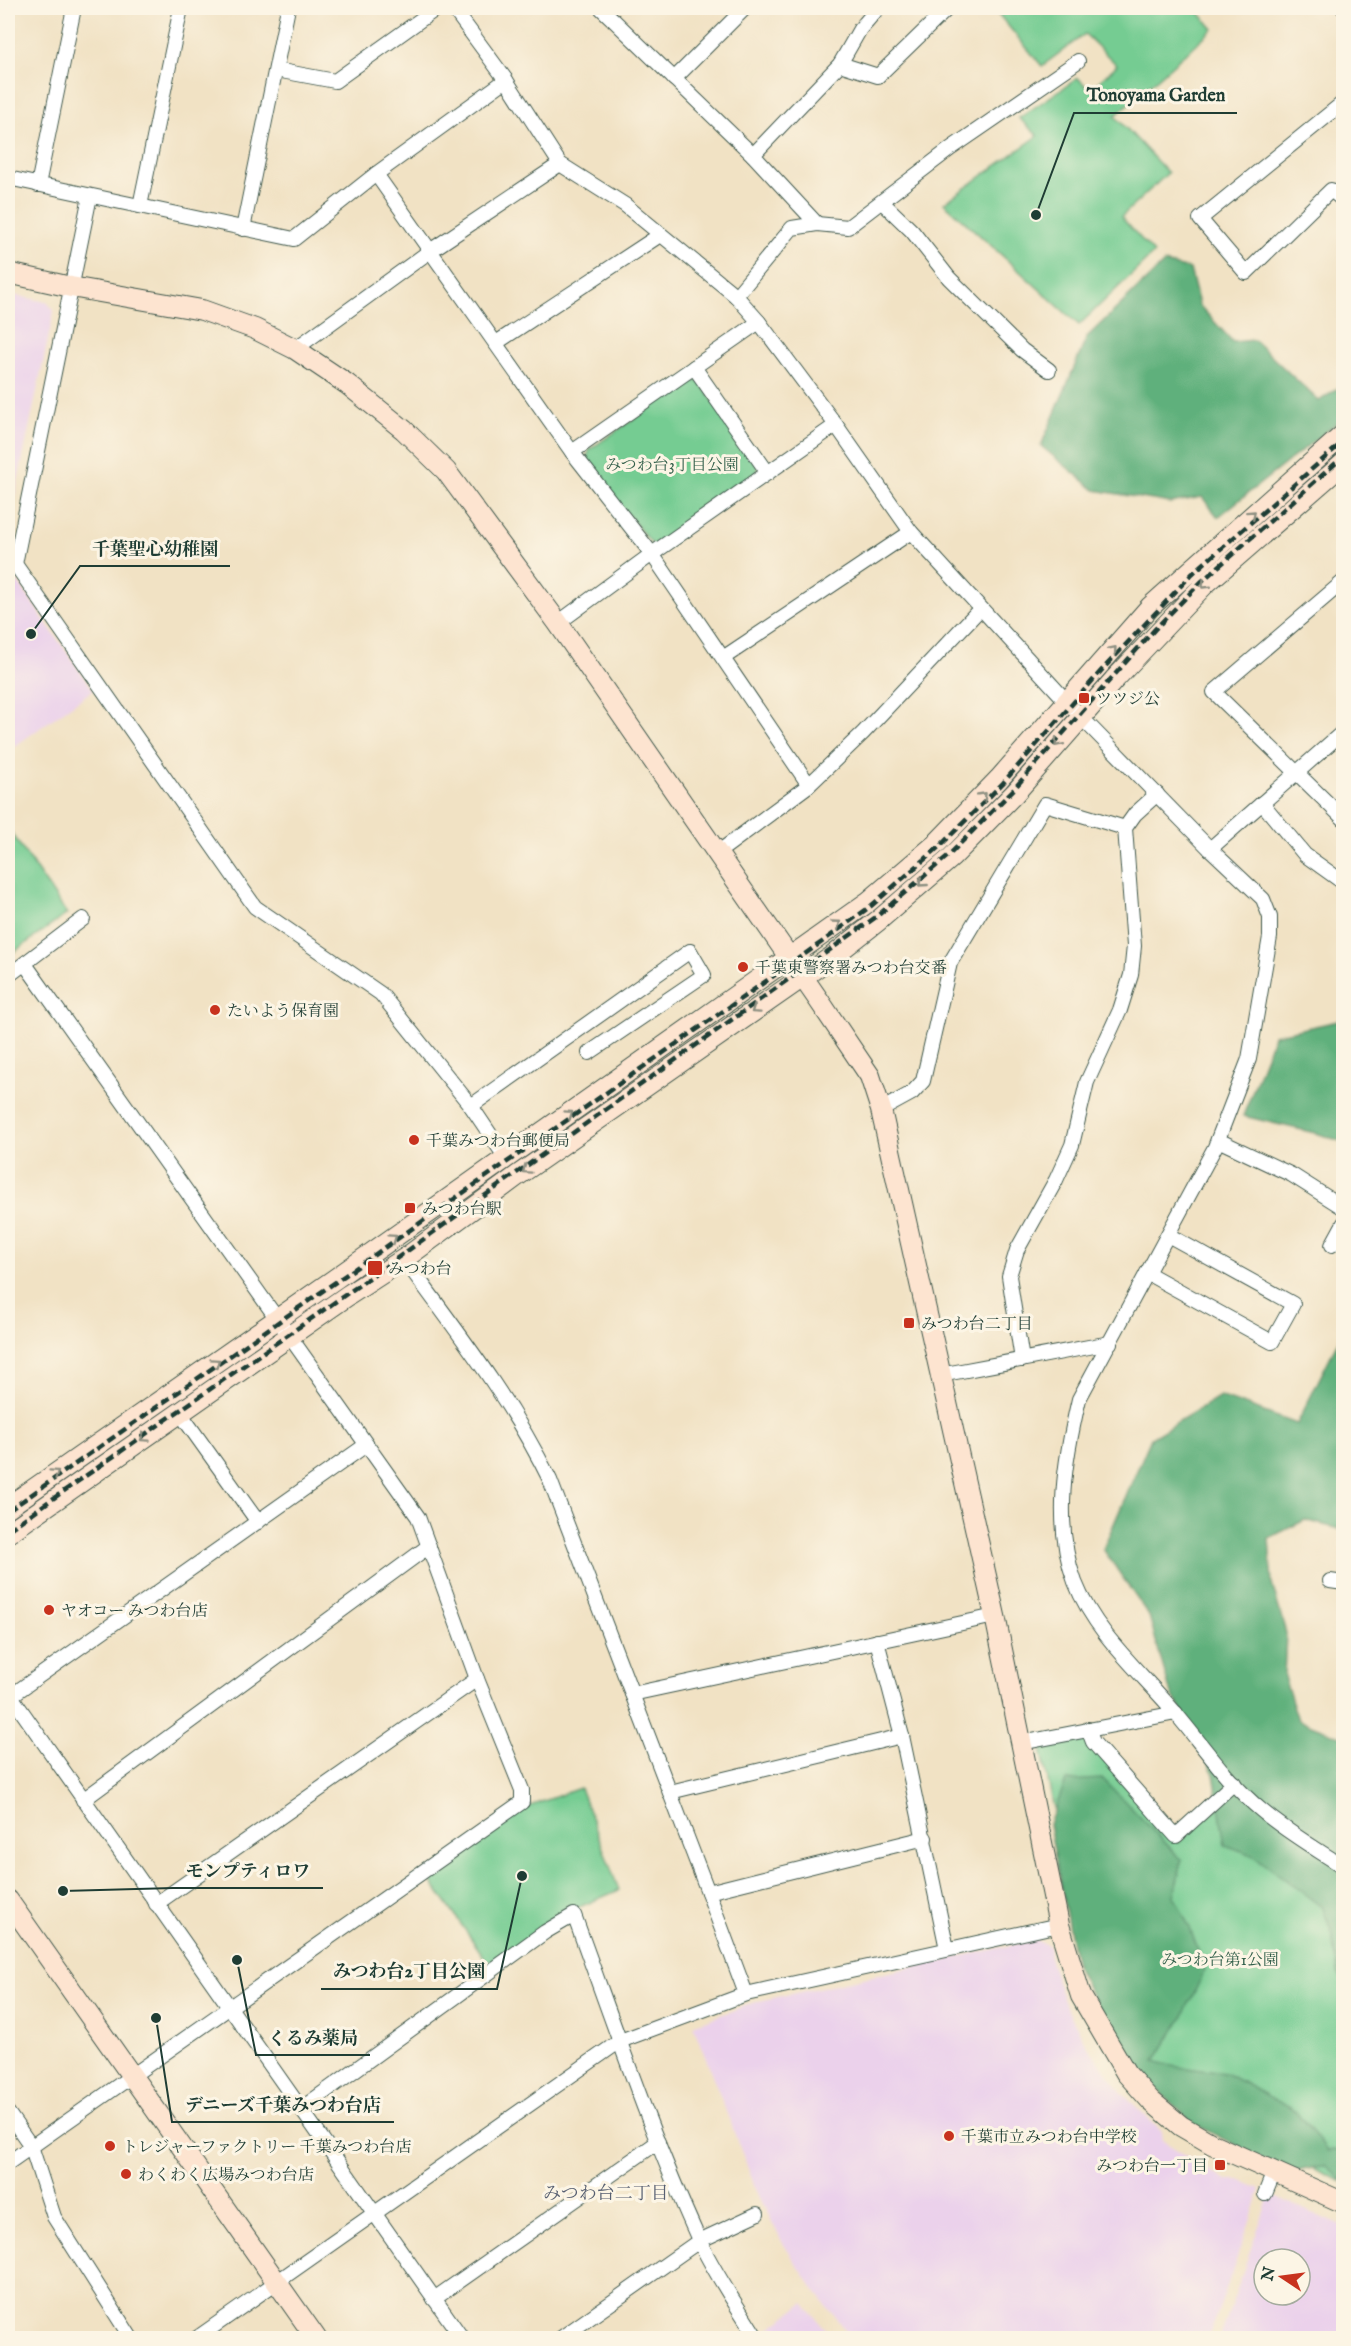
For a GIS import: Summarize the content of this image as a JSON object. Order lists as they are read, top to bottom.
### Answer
{
  "districts": ["みつわ台二丁目"],
  "parks": ["みつわ台3丁目公園", "みつわ台第1公園"],
  "places": {
    "other": [
      "Tonoyama Garden",
      "千葉聖心幼稚園",
      "千葉東警察署みつわ台交番",
      "たいよう保育園",
      "千葉みつわ台郵便局",
      "ヤオコー みつわ台店",
      "みつわ台2丁目公園",
      "モンプティロワ",
      "くるみ薬局",
      "デニーズ千葉みつわ台店",
      "千葉市立みつわ台中学校",
      "トレジャーファクトリー 千葉みつわ台店",
      "わくわく広場みつわ台店"
    ],
    "transit": [
      "ツツジ公",
      "みつわ台駅",
      "みつわ台",
      "みつわ台二丁目",
      "みつわ台一丁目"
    ]
  },
  "north": "left"
}
